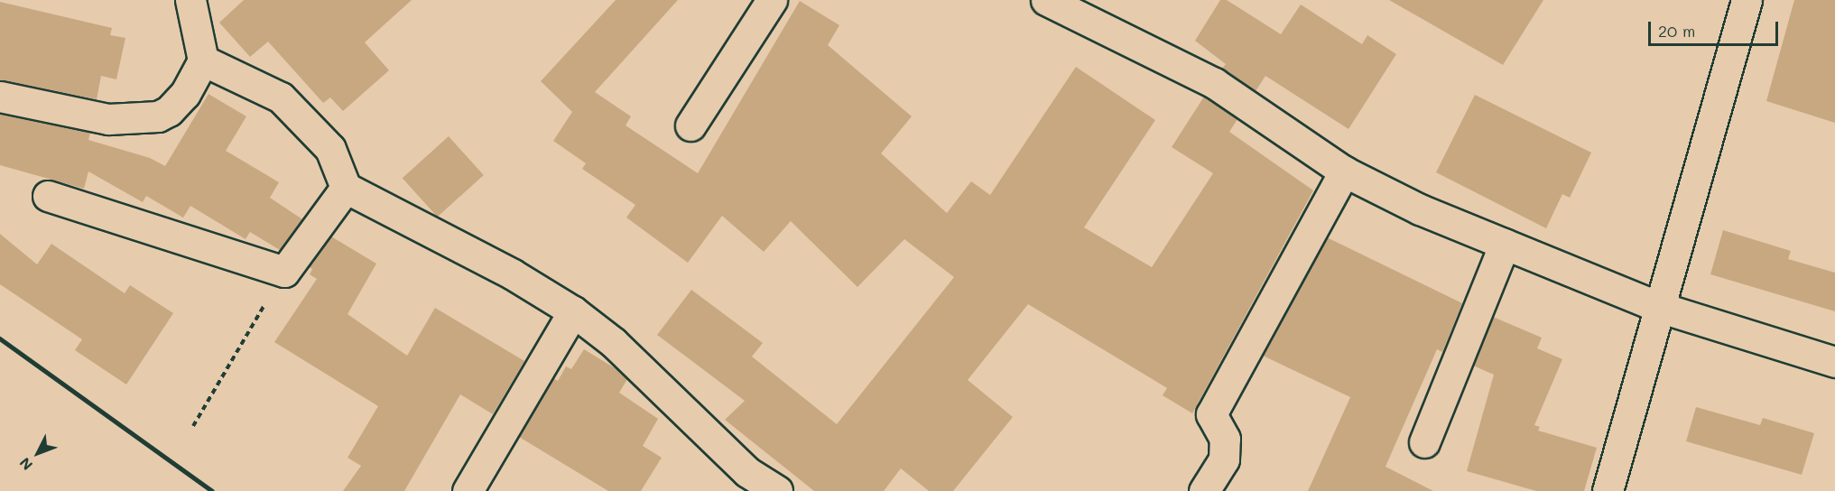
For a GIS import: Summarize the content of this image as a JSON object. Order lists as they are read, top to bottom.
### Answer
{
  "scale_bar": "20 m",
  "north": "bottom left"
}
